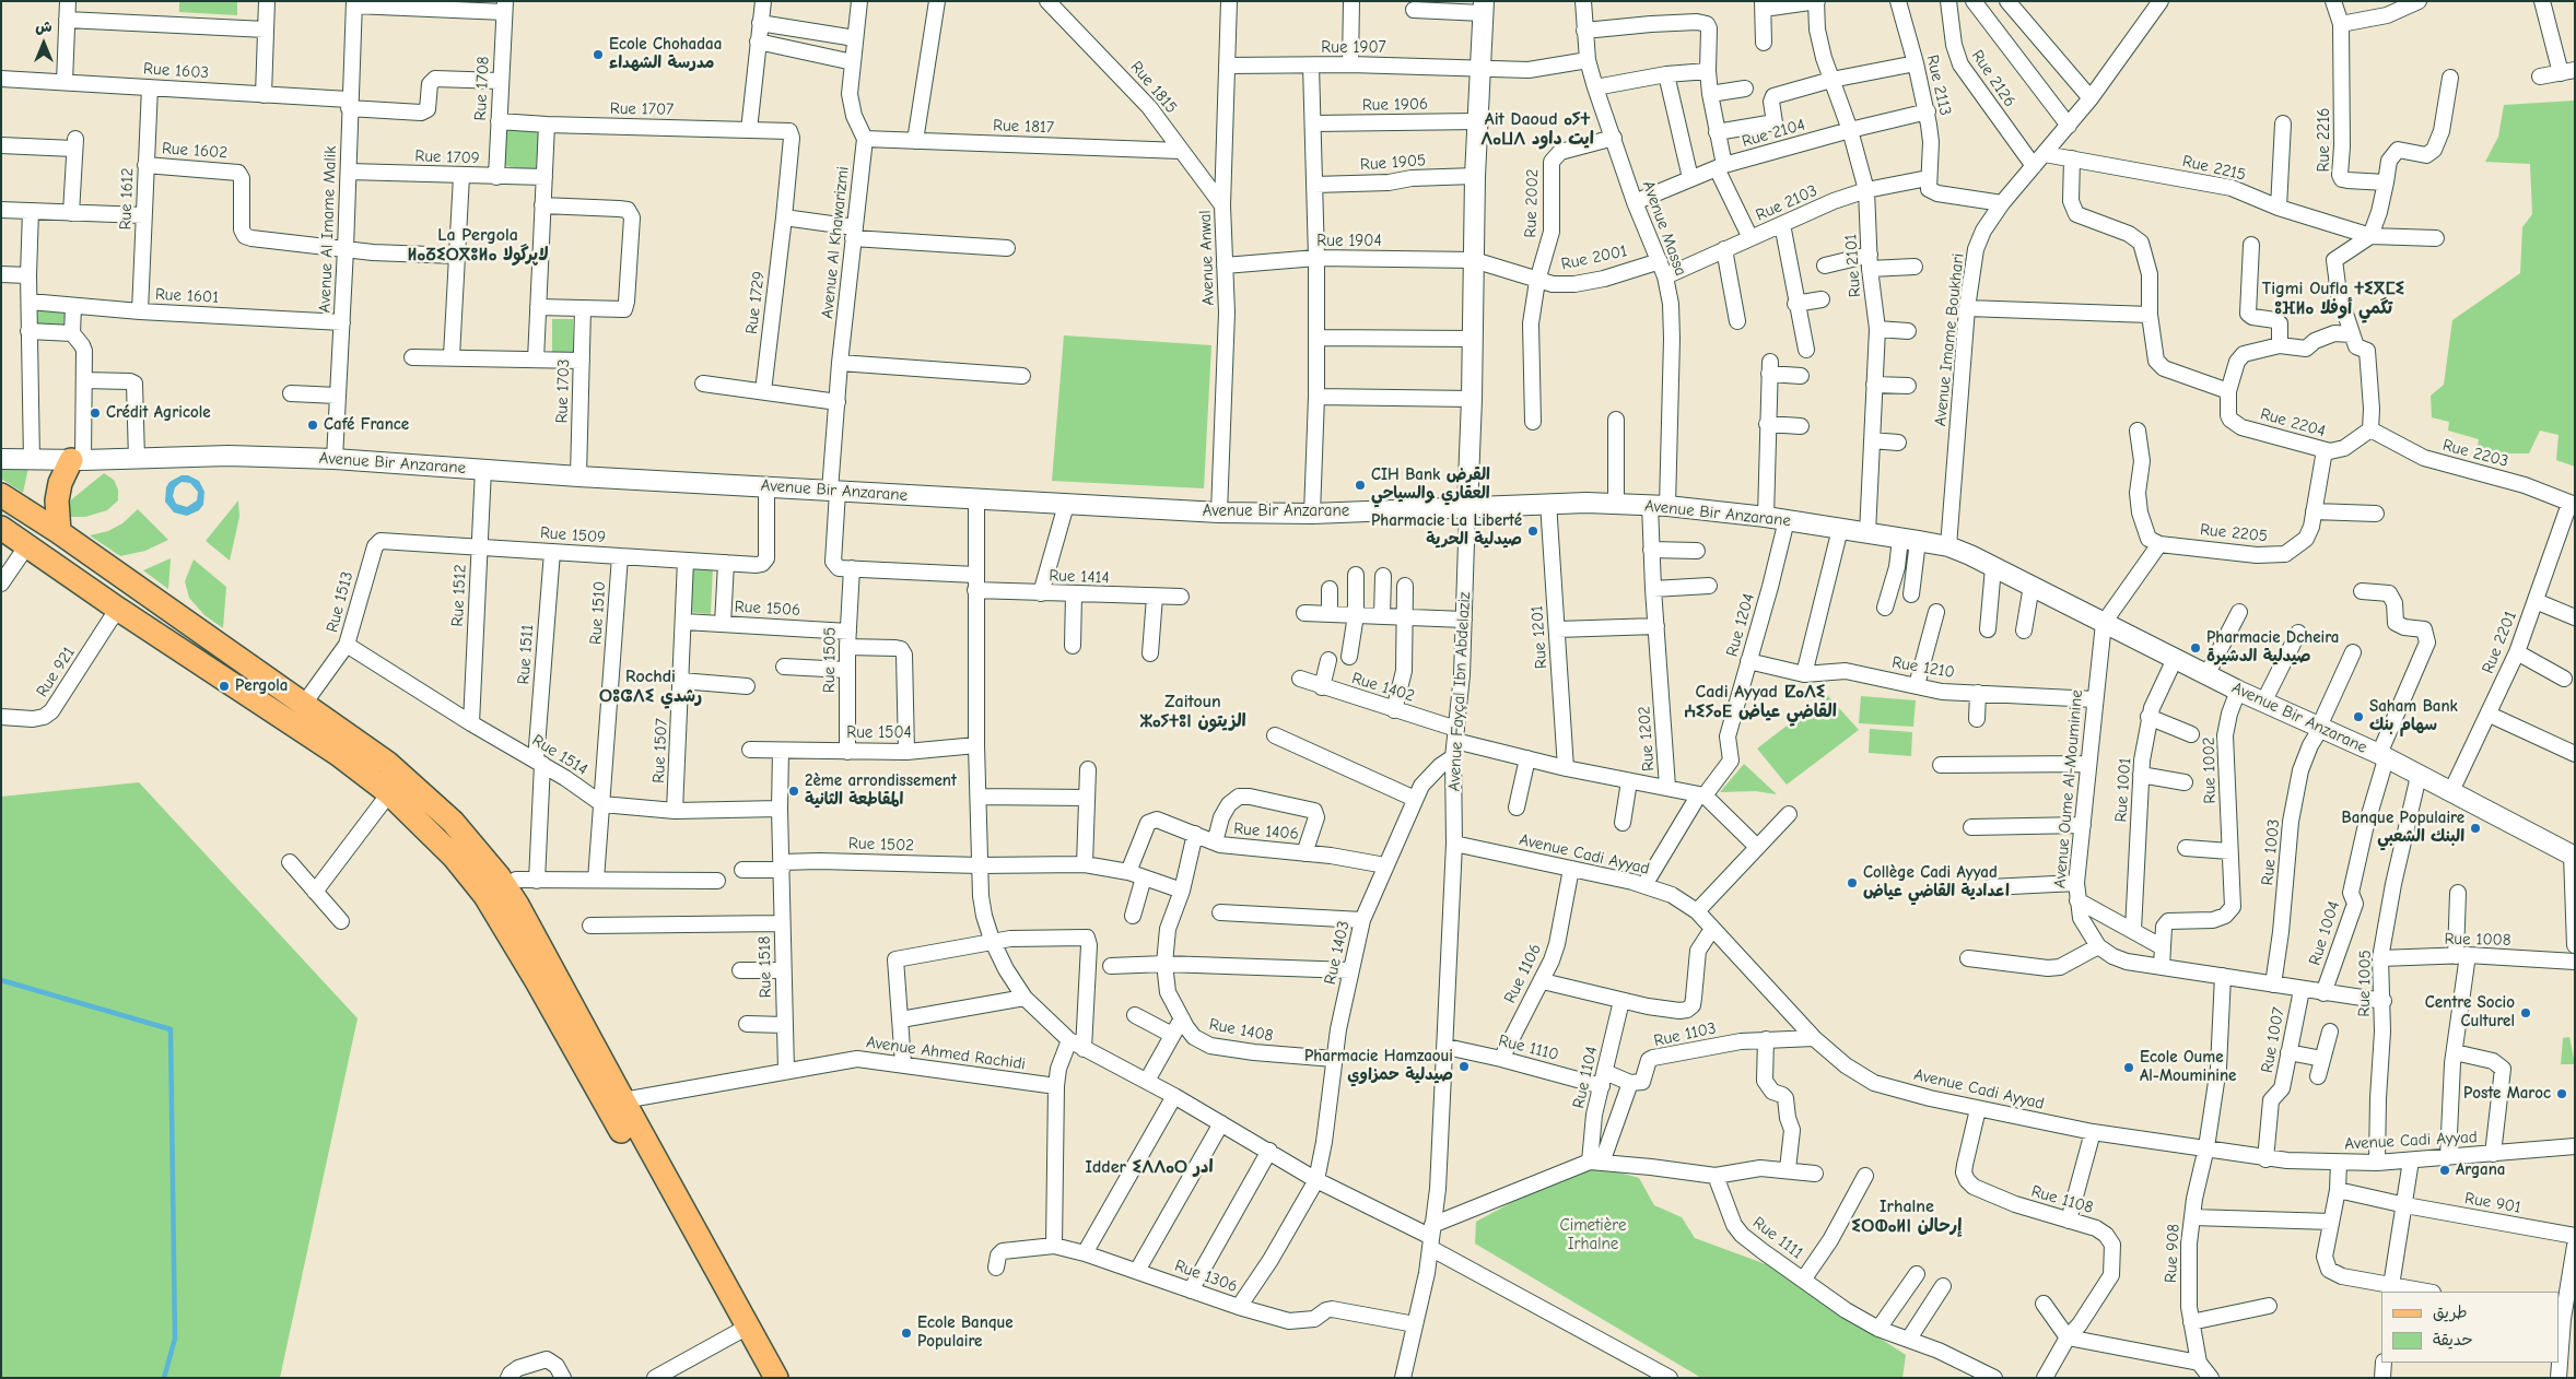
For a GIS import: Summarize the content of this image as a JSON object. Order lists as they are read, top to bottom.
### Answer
{
  "streets": {
    "street": [
      "Rue 1907",
      "Rue 1603",
      "Rue 2126",
      "Rue 2113",
      "Rue 1815",
      "Rue 1708",
      "Rue 1906",
      "Rue 1707",
      "Rue 1817",
      "Rue 2104",
      "Rue 2216",
      "Rue 1602",
      "Rue 1709",
      "Rue 1905",
      "Rue 2215",
      "Rue 1612",
      "Rue 2002",
      "Rue 2103",
      "Avenue Massa",
      "Avenue Al Imame Malik",
      "Rue 1904",
      "Avenue Al Khawarizmi",
      "Avenue Anwal",
      "Rue 2001",
      "Rue 2101",
      "Rue 1601",
      "Rue 1729",
      "Avenue Imame Boukhari",
      "Rue 1703",
      "Rue 2204",
      "Rue 2203",
      "Avenue Bir Anzarane",
      "Rue 2205",
      "Rue 1509",
      "Rue 1414",
      "Rue 1512",
      "Rue 1513",
      "Rue 1506",
      "Rue 1510",
      "Rue 1204",
      "Rue 1201",
      "Rue 2201",
      "Rue 1511",
      "Rue 1505",
      "Rue 1210",
      "Rue 921",
      "Rue 1402",
      "Avenue Fayçal Ibn Abdelaziz",
      "Rue 1504",
      "Rue 1202",
      "Rue 1507",
      "Rue 1514",
      "Rue 1002",
      "Avenue Oume Al-Mouminine",
      "Rue 1001",
      "Rue 1406",
      "Rue 1502",
      "Rue 1003",
      "Avenue Cadi Ayyad",
      "Rue 1004",
      "Rue 1008",
      "Rue 1403",
      "Rue 1518",
      "Rue 1106",
      "Rue 1005",
      "Rue 1408",
      "Rue 1103",
      "Rue 1007",
      "Rue 1110",
      "Avenue Ahmed Rachidi",
      "Rue 1104",
      "Rue 1108",
      "Rue 901",
      "Rue 1111",
      "Rue 908",
      "Rue 1306"
    ]
  },
  "crossings": [
    ["Rue 1907", "Avenue Massa"],
    ["Rue 1907", "Avenue Anwal"],
    ["Rue 1907", "Avenue Fayçal Ibn Abdelaziz"],
    ["Rue 1603", "Rue 1708"],
    ["Rue 1603", "Rue 1612"],
    ["Rue 1603", "Avenue Al Imame Malik"],
    ["Rue 2126", "Avenue Imame Boukhari"],
    ["Rue 2113", "Rue 2104"],
    ["Rue 2113", "Rue 2103"],
    ["Rue 1815", "Rue 1817"],
    ["Rue 1815", "Avenue Anwal"],
    ["Rue 1708", "Rue 1707"],
    ["Rue 1708", "Rue 1709"],
    ["Rue 1906", "Avenue Fayçal Ibn Abdelaziz"],
    ["Rue 1707", "Rue 1729"],
    ["Rue 1817", "Avenue Al Khawarizmi"],
    ["Rue 2104", "Avenue Massa"],
    ["Rue 2104", "Rue 2101"],
    ["Rue 1602", "Rue 1612"],
    ["Rue 1602", "Avenue Al Imame Malik"],
    ["Rue 1709", "Avenue Al Imame Malik"],
    ["Rue 1905", "Avenue Fayçal Ibn Abdelaziz"],
    ["Rue 2215", "Avenue Imame Boukhari"],
    ["Rue 1612", "Rue 1601"],
    ["Rue 2002", "Avenue Massa"],
    ["Rue 2002", "Rue 2001"],
    ["Rue 2103", "Avenue Massa"],
    ["Rue 2103", "Rue 2101"],
    ["Avenue Massa", "Rue 2001"],
    ["Avenue Massa", "Avenue Bir Anzarane"],
    ["Avenue Massa", "Rue 1202"],
    ["Avenue Al Imame Malik", "Rue 1601"],
    ["Avenue Al Imame Malik", "Avenue Bir Anzarane"],
    ["Rue 1904", "Avenue Anwal"],
    ["Rue 1904", "Rue 2001"],
    ["Rue 1904", "Avenue Fayçal Ibn Abdelaziz"],
    ["Avenue Al Khawarizmi", "Avenue Bir Anzarane"],
    ["Avenue Anwal", "Avenue Bir Anzarane"],
    ["Rue 2001", "Avenue Fayçal Ibn Abdelaziz"],
    ["Rue 2101", "Avenue Bir Anzarane"],
    ["Avenue Imame Boukhari", "Avenue Bir Anzarane"],
    ["Rue 1703", "Avenue Bir Anzarane"],
    ["Rue 2204", "Rue 2203"],
    ["Rue 2204", "Rue 2205"],
    ["Rue 2203", "Rue 2201"],
    ["Avenue Bir Anzarane", "Rue 1509"],
    ["Avenue Bir Anzarane", "Rue 1512"],
    ["Avenue Bir Anzarane", "Rue 1204"],
    ["Avenue Bir Anzarane", "Rue 1201"],
    ["Avenue Bir Anzarane", "Rue 2201"],
    ["Avenue Bir Anzarane", "Avenue Fayçal Ibn Abdelaziz"],
    ["Avenue Bir Anzarane", "Rue 1202"],
    ["Avenue Bir Anzarane", "Rue 1002"],
    ["Avenue Bir Anzarane", "Avenue Oume Al-Mouminine"],
    ["Avenue Bir Anzarane", "Rue 1001"],
    ["Avenue Bir Anzarane", "Rue 1003"],
    ["Avenue Bir Anzarane", "Rue 1004"],
    ["Avenue Bir Anzarane", "Rue 1005"],
    ["Rue 1509", "Rue 1512"],
    ["Rue 1509", "Rue 1513"],
    ["Rue 1509", "Rue 1510"],
    ["Rue 1509", "Rue 1511"],
    ["Rue 1509", "Rue 1507"],
    ["Rue 1512", "Rue 1514"],
    ["Rue 1513", "Rue 1514"],
    ["Rue 1506", "Rue 1505"],
    ["Rue 1506", "Rue 1507"],
    ["Rue 1510", "Rue 1514"],
    ["Rue 1204", "Rue 1210"],
    ["Rue 1204", "Avenue Cadi Ayyad"],
    ["Rue 1201", "Rue 1202"],
    ["Rue 1511", "Rue 1514"],
    ["Rue 1505", "Rue 1504"],
    ["Rue 1210", "Avenue Oume Al-Mouminine"],
    ["Rue 1402", "Avenue Fayçal Ibn Abdelaziz"],
    ["Rue 1402", "Rue 1202"],
    ["Avenue Fayçal Ibn Abdelaziz", "Rue 1202"],
    ["Avenue Fayçal Ibn Abdelaziz", "Avenue Cadi Ayyad"],
    ["Avenue Fayçal Ibn Abdelaziz", "Rue 1403"],
    ["Avenue Fayçal Ibn Abdelaziz", "Rue 1110"],
    ["Avenue Fayçal Ibn Abdelaziz", "Rue 1306"],
    ["Rue 1507", "Rue 1514"],
    ["Rue 1002", "Avenue Oume Al-Mouminine"],
    ["Avenue Oume Al-Mouminine", "Rue 1003"],
    ["Avenue Oume Al-Mouminine", "Rue 1004"],
    ["Avenue Oume Al-Mouminine", "Rue 1005"],
    ["Avenue Oume Al-Mouminine", "Rue 1007"],
    ["Rue 1406", "Rue 1502"],
    ["Rue 1406", "Rue 1403"],
    ["Rue 1406", "Rue 1408"],
    ["Rue 1502", "Rue 1518"],
    ["Rue 1502", "Rue 1408"],
    ["Avenue Cadi Ayyad", "Rue 1106"],
    ["Avenue Cadi Ayyad", "Rue 1005"],
    ["Avenue Cadi Ayyad", "Rue 1103"],
    ["Avenue Cadi Ayyad", "Rue 1007"],
    ["Avenue Cadi Ayyad", "Rue 1108"],
    ["Avenue Cadi Ayyad", "Rue 908"],
    ["Rue 1008", "Rue 1005"],
    ["Rue 1403", "Rue 1408"],
    ["Rue 1403", "Rue 1306"],
    ["Rue 1518", "Avenue Ahmed Rachidi"],
    ["Rue 1106", "Rue 1110"],
    ["Rue 1103", "Rue 1110"],
    ["Rue 1103", "Rue 1104"],
    ["Rue 1110", "Rue 1104"]
  ],
  "districts": [
    "Ait Daoud ⴰⵢⵜ ⴷⴰⵡⴷ ايت داود",
    "La Pergola ⵍⴰⵒⵉⵔⴳⵓⵍⴰ لاپرگولا",
    "Tigmi Oufla ⵜⵉⴳⵎⵉ ⵓⴼⵍⴰ تگمي أوفلا",
    "Rochdi ⵔⵓⵛⴷⵉ رشدي",
    "Cadi Ayyad ⵇⴰⴷⵉ ⵄⵉⵢⴰⴹ القاضي عياض",
    "Zaitoun ⵣⴰⵢⵜⵓⵏ الزيتون",
    "Idder ⵉⴷⴷⴰⵔ ادر",
    "Irhalne ⵉⵔⵀⴰⵍⵏ إرحالن"
  ],
  "parks": ["Cimetière Irhalne"],
  "places": [
    "Ecole Chohadaa مدرسة الشهداء",
    "Crédit Agricole",
    "Café France",
    "CIH Bank القرض العقاري والسياحي",
    "Pharmacie La Liberté صيدلية الحرية",
    "Pharmacie Dcheira صيدلية الدشيرة",
    "Pergola",
    "Saham Bank سهام بنك",
    "2ème arrondissement المقاطعة الثانية",
    "Banque Populaire البنك الشعبي",
    "Collège Cadi Ayyad اعدادية القاضي عياض",
    "Centre Socio Culturel",
    "Pharmacie Hamzaoui صيدلية حمزاوي",
    "Ecole Oume Al-Mouminine",
    "Poste Maroc",
    "Argana",
    "Ecole Banque Populaire"
  ],
  "legend": ["طريق", "حديقة"],
  "north": "top"
}
